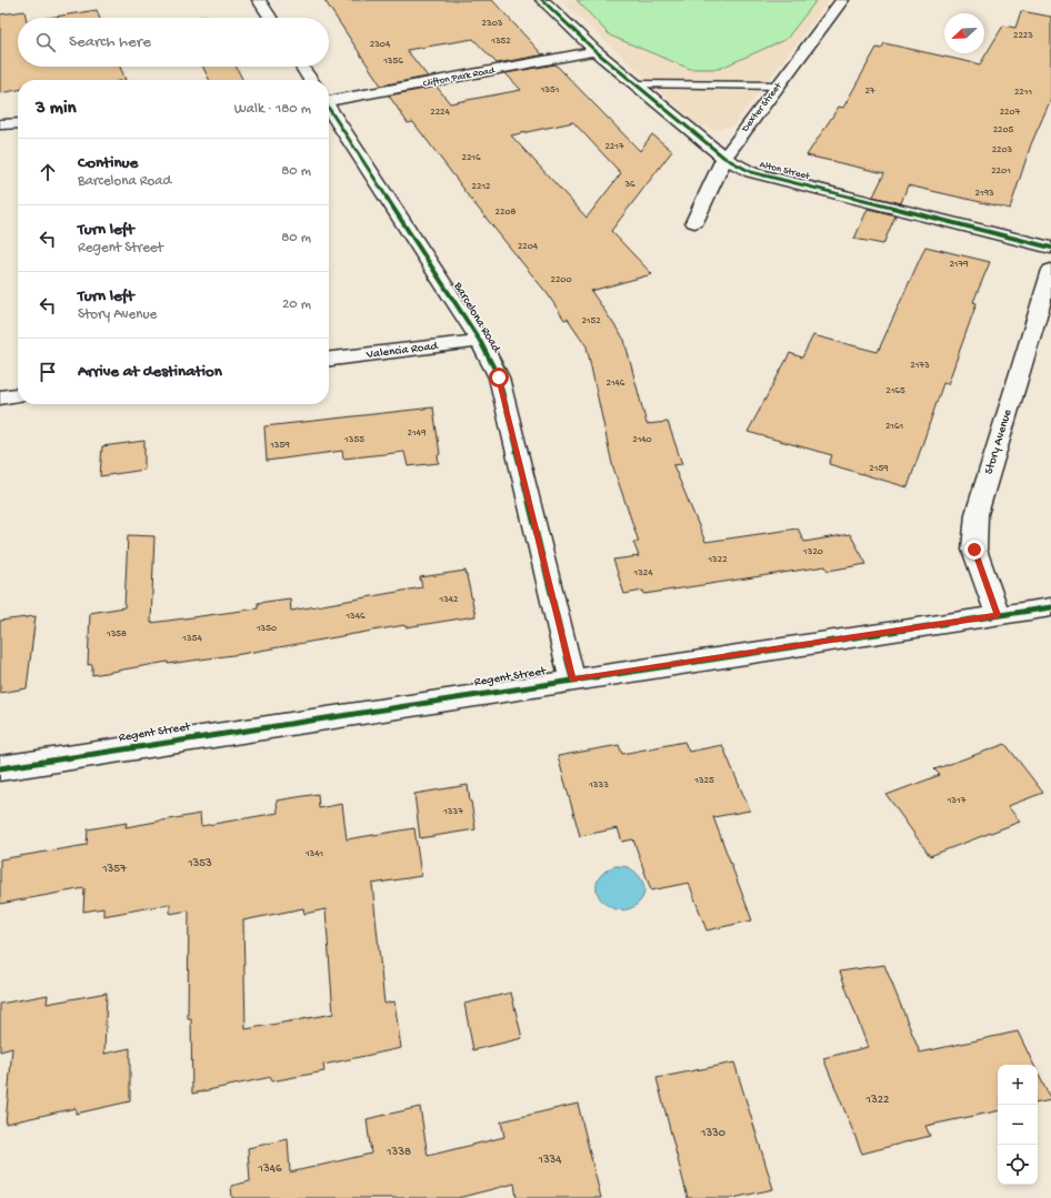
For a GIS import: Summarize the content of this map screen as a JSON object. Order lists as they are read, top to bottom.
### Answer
{
  "streets": {
    "street": [
      "Clifton Park Road",
      "Dexter Street",
      "Alton Street",
      "Barcelona Road",
      "Valencia Road",
      "Story Avenue",
      "Regent Street"
    ]
  },
  "crossings": [
    ["Clifton Park Road", "Alton Street"],
    ["Dexter Street", "Alton Street"],
    ["Barcelona Road", "Valencia Road"],
    ["Barcelona Road", "Regent Street"],
    ["Story Avenue", "Regent Street"]
  ],
  "house_numbers": [
    "2303",
    "2223",
    "1352",
    "2304",
    "1356",
    "1351",
    "27",
    "2211",
    "2224",
    "2207",
    "2205",
    "2217",
    "2203",
    "2216",
    "2201",
    "36",
    "2212",
    "2193",
    "2208",
    "2204",
    "2179",
    "2200",
    "2152",
    "2173",
    "2146",
    "2165",
    "2161",
    "2149",
    "1355",
    "2140",
    "1359",
    "2159",
    "1320",
    "1322",
    "1324",
    "1342",
    "1346",
    "1350",
    "1358",
    "1354",
    "1325",
    "1333",
    "1317",
    "1337",
    "1341",
    "1353",
    "1357",
    "1322",
    "1330",
    "1338",
    "1334",
    "1346"
  ],
  "north": "bottom left",
  "page": {
    "search": "Search here",
    "heading": ["3 min", "Walk · 180 m"],
    "list": [
      ["Continue", "Barcelona Road", "80 m"],
      ["Turn left", "Regent Street", "80 m"],
      ["Turn left", "Story Avenue", "20 m"],
      "Arrive at destination"
    ],
    "map_buttons": ["+", "−"]
  }
}
